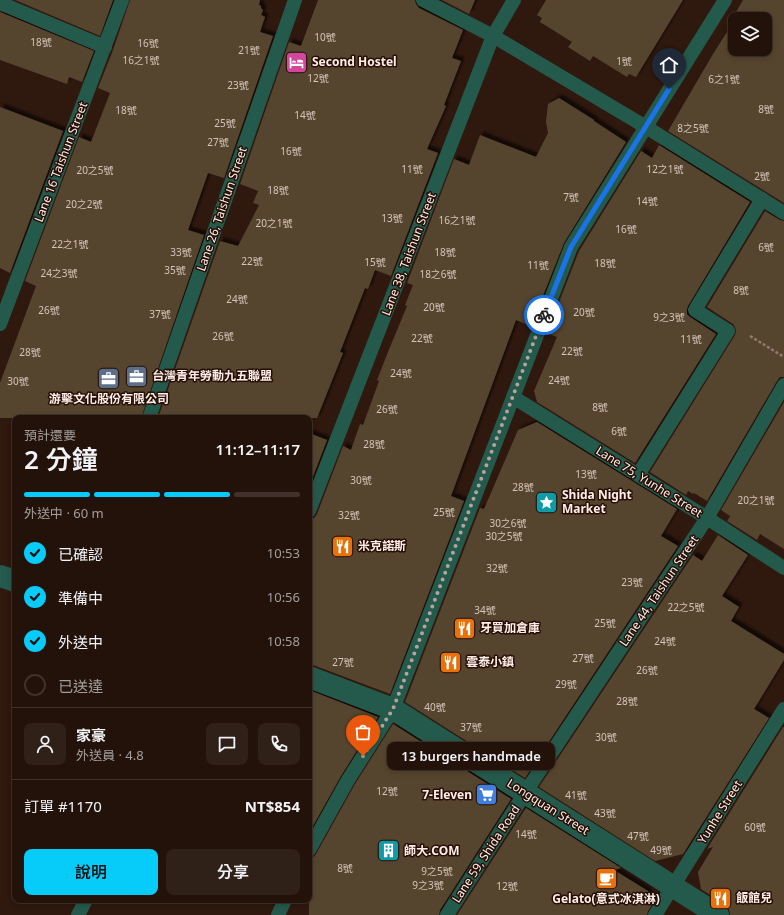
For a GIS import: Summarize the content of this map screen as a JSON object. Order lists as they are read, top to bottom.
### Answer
{
  "streets": {
    "street": ["Longquan Street"],
    "lane": [
      "Lane 16 Taishun Street",
      "Lane 26, Taishun Street",
      "Lane 38, Taishun Street",
      "Lane 75, Yunhe Street",
      "Lane 44, Taishun Street",
      "Yunhe Street",
      "Lane 59, Shida Road"
    ]
  },
  "crossings": [
    ["Lane 75, Yunhe Street", "Lane 44, Taishun Street"],
    ["Lane 44, Taishun Street", "Longquan Street"],
    ["Lane 44, Taishun Street", "Lane 59, Shida Road"],
    ["Longquan Street", "Yunhe Street"],
    ["Longquan Street", "Lane 59, Shida Road"]
  ],
  "places": {
    "hotel": ["Second Hostel"],
    "office": ["台灣青年勞動九五聯盟", "游擊文化股份有限公司"],
    "place": ["Shida Night Market"],
    "restaurant": [
      "米克諾斯",
      "牙買加倉庫",
      "雲泰小鎮",
      "飯館兒"
    ],
    "other": ["13 burgers handmade"],
    "supermarket": ["7-Eleven"],
    "building": ["師大.COM"],
    "cafe": ["Gelato(意式冰淇淋)"]
  },
  "house_numbers": [
    "10號",
    "18號",
    "16號",
    "21號",
    "16之1號",
    "1號",
    "12號",
    "6之1號",
    "23號",
    "8號",
    "18號",
    "14號",
    "25號",
    "8之5號",
    "27號",
    "16號",
    "11號",
    "12之1號",
    "20之5號",
    "2號",
    "18號",
    "7號",
    "14號",
    "20之2號",
    "13號",
    "16之1號",
    "20之1號",
    "16號",
    "22之1號",
    "6號",
    "33號",
    "18號",
    "22號",
    "15號",
    "18號",
    "11號",
    "35號",
    "24之3號",
    "18之6號",
    "8號",
    "24號",
    "20號",
    "26號",
    "20號",
    "37號",
    "9之3號",
    "26號",
    "22號",
    "11號",
    "22號",
    "28號",
    "24號",
    "24號",
    "30號",
    "8號",
    "26號",
    "6號",
    "28號",
    "13號",
    "30號",
    "28號",
    "20之1號",
    "25號",
    "32號",
    "30之6號",
    "30之5號",
    "32號",
    "23號",
    "22之5號",
    "34號",
    "25號",
    "24號",
    "27號",
    "27號",
    "26號",
    "29號",
    "28號",
    "40號",
    "37號",
    "30號",
    "12號",
    "41號",
    "43號",
    "60號",
    "14號",
    "47號",
    "49號",
    "8號",
    "9之5號",
    "9之3號",
    "12號"
  ],
  "page": {
    "heading": ["2 分鐘", "預計還要", "11:12–11:17"],
    "panel": [
      "家豪",
      "外送員 · 4.8",
      "訂單 #1170",
      "NT$854"
    ],
    "bar": "外送中 · 60 m",
    "list": [
      ["已確認", "10:53"],
      ["準備中", "10:56"],
      ["外送中", "10:58"],
      "已送達"
    ],
    "bubble": "13 burgers handmade",
    "buttons": ["說明", "分享"]
  }
}
